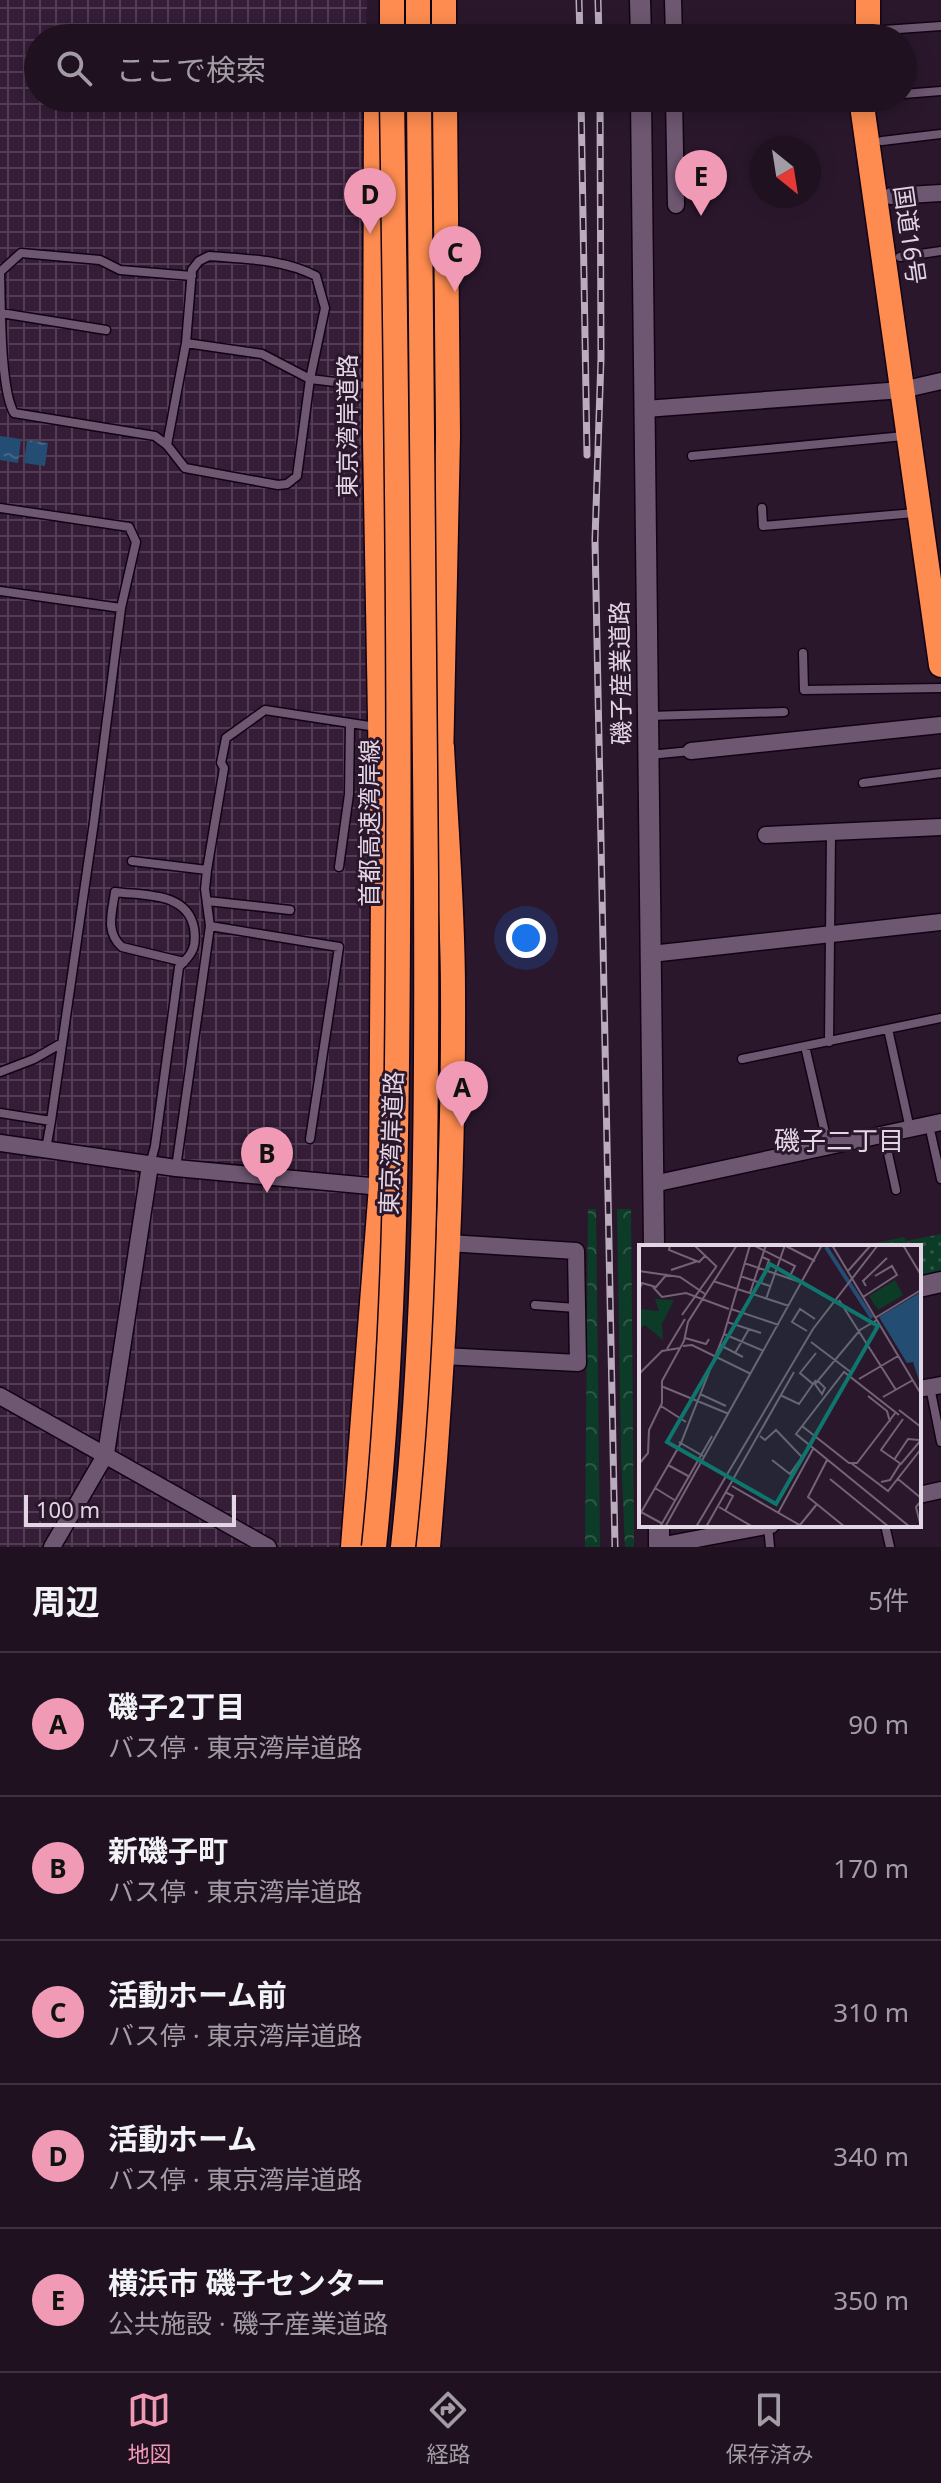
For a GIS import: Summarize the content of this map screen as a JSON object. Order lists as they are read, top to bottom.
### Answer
{
  "streets": {
    "highway": ["国道16号", "東京湾岸道路", "首都高速湾岸線"],
    "street": ["磯子産業道路"]
  },
  "crossings": [
    ["東京湾岸道路", "首都高速湾岸線"]
  ],
  "districts": ["磯子二丁目"],
  "scale_bar": "100 m",
  "north": "bottom right",
  "page": {
    "search": "ここで検索",
    "pins": [
      "E",
      "D",
      "C",
      "A",
      "B"
    ],
    "scale": "100 m",
    "heading": ["周辺", "5件"],
    "list": [
      {
        "mark": "A",
        "name": "磯子2丁目",
        "note": "バス停 · 東京湾岸道路",
        "value": "90 m"
      },
      {
        "mark": "B",
        "name": "新磯子町",
        "note": "バス停 · 東京湾岸道路",
        "value": "170 m"
      },
      {
        "mark": "C",
        "name": "活動ホーム前",
        "note": "バス停 · 東京湾岸道路",
        "value": "310 m"
      },
      {
        "mark": "D",
        "name": "活動ホーム",
        "note": "バス停 · 東京湾岸道路",
        "value": "340 m"
      },
      {
        "mark": "E",
        "name": "横浜市 磯子センター",
        "note": "公共施設 · 磯子産業道路",
        "value": "350 m"
      }
    ],
    "nav": ["地図", "経路", "保存済み"]
  }
}
